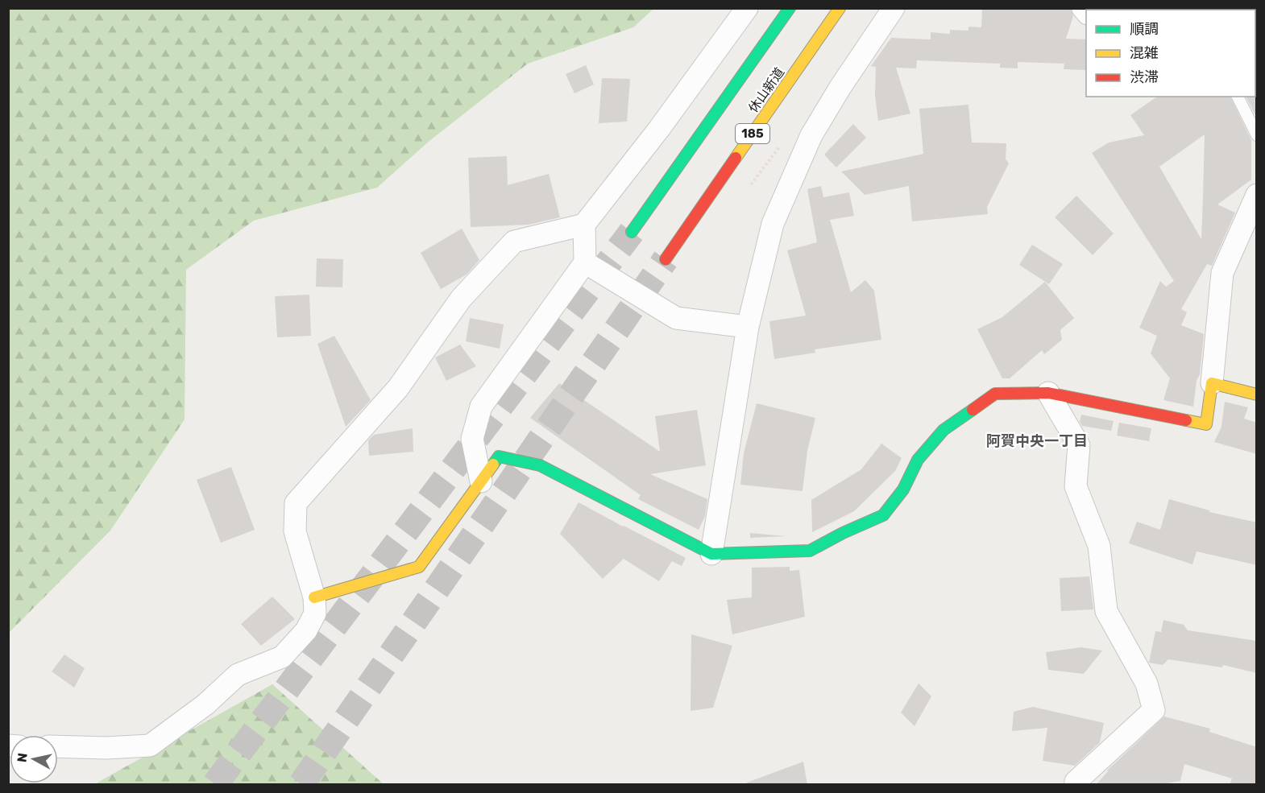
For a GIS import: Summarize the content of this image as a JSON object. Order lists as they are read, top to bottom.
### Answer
{
  "streets": {
    "main road": ["休山新道", "185"]
  },
  "districts": ["阿賀中央一丁目"],
  "legend": ["順調", "混雑", "渋滞"],
  "north": "left"
}
